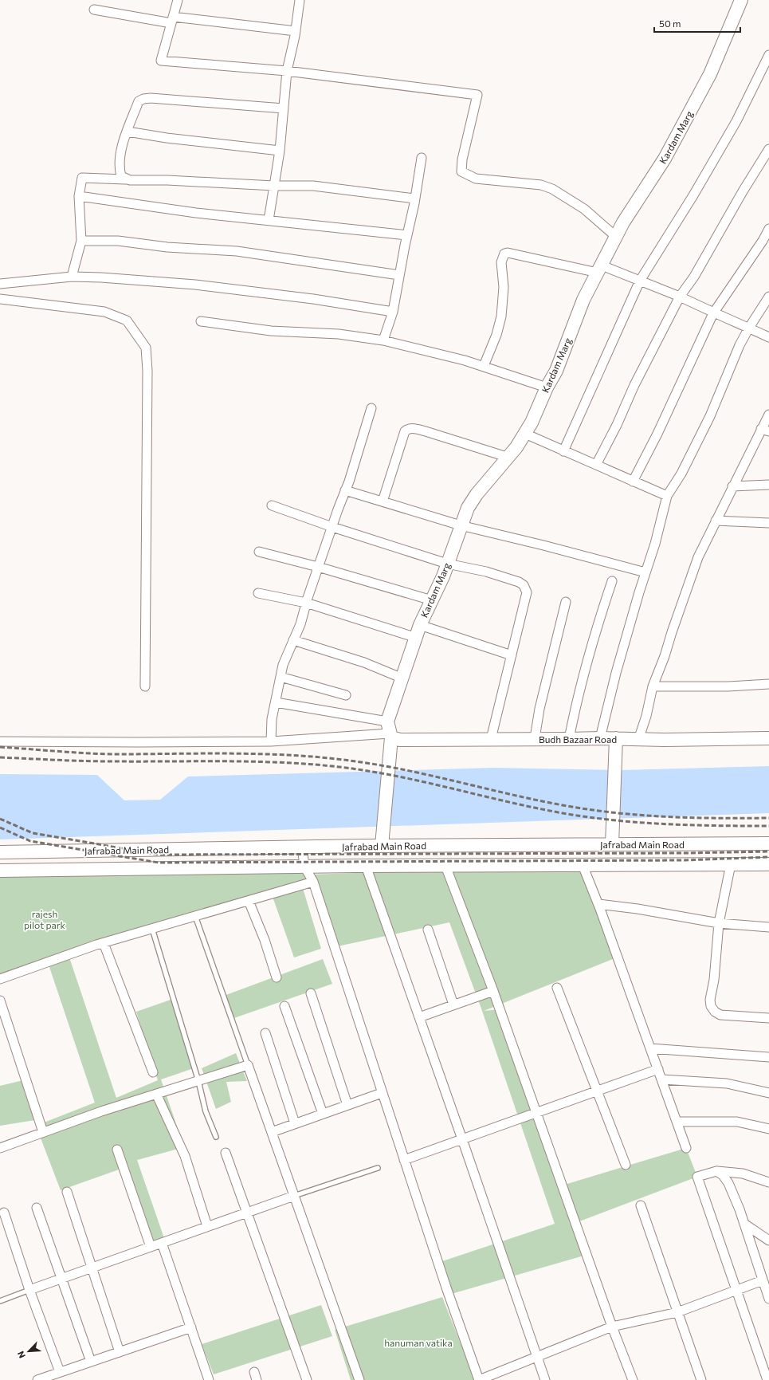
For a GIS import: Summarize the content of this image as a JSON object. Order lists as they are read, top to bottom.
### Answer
{
  "streets": {
    "main road": ["Kardam Marg", "Budh Bazaar Road", "Jafrabad Main Road"]
  },
  "crossings": [
    ["Kardam Marg", "Budh Bazaar Road"],
    ["Kardam Marg", "Jafrabad Main Road"]
  ],
  "parks": ["rajesh pilot park", "hanuman vatika"],
  "scale_bar": "50 m",
  "north": "bottom left"
}
